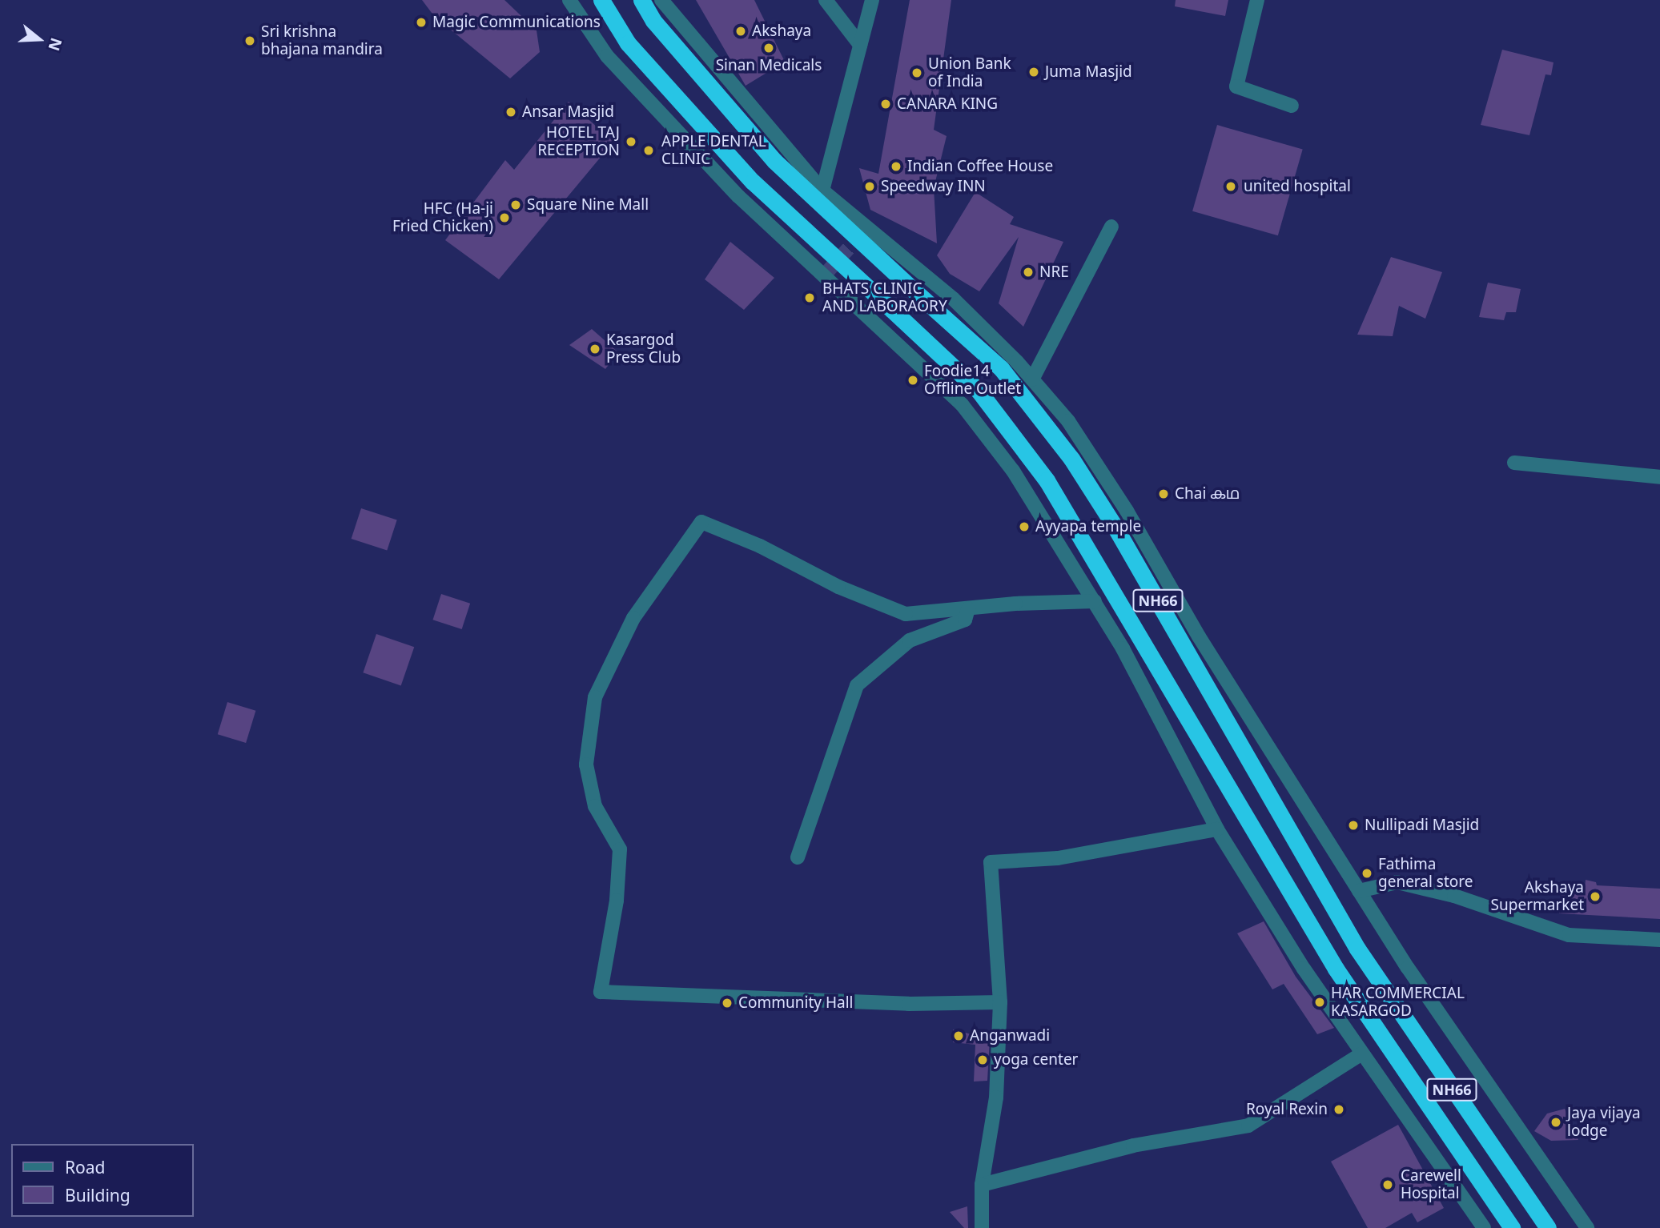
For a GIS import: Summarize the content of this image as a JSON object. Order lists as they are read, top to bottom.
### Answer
{
  "streets": {
    "highway": ["NH66"]
  },
  "places": [
    "Magic Communications",
    "Akshaya",
    "Sri krishna bhajana mandira",
    "Sinan Medicals",
    "Juma Masjid",
    "Union Bank of India",
    "CANARA KING",
    "Ansar Masjid",
    "HOTEL TAJ RECEPTION",
    "APPLE DENTAL CLINIC",
    "Indian Coffee House",
    "Speedway INN",
    "united hospital",
    "Square Nine Mall",
    "HFC (Ha-ji Fried Chicken)",
    "NRE",
    "BHATS CLINIC AND LABORAORY",
    "Kasargod Press Club",
    "Foodie14 Offline Outlet",
    "Chai കഥ",
    "Ayyapa temple",
    "Nullipadi Masjid",
    "Fathima general store",
    "Akshaya Supermarket",
    "HAR COMMERCIAL KASARGOD",
    "Community Hall",
    "Anganwadi",
    "yoga center",
    "Royal Rexin",
    "Jaya vijaya lodge",
    "Carewell Hospital"
  ],
  "legend": ["Road", "Building"],
  "north": "right"
}
